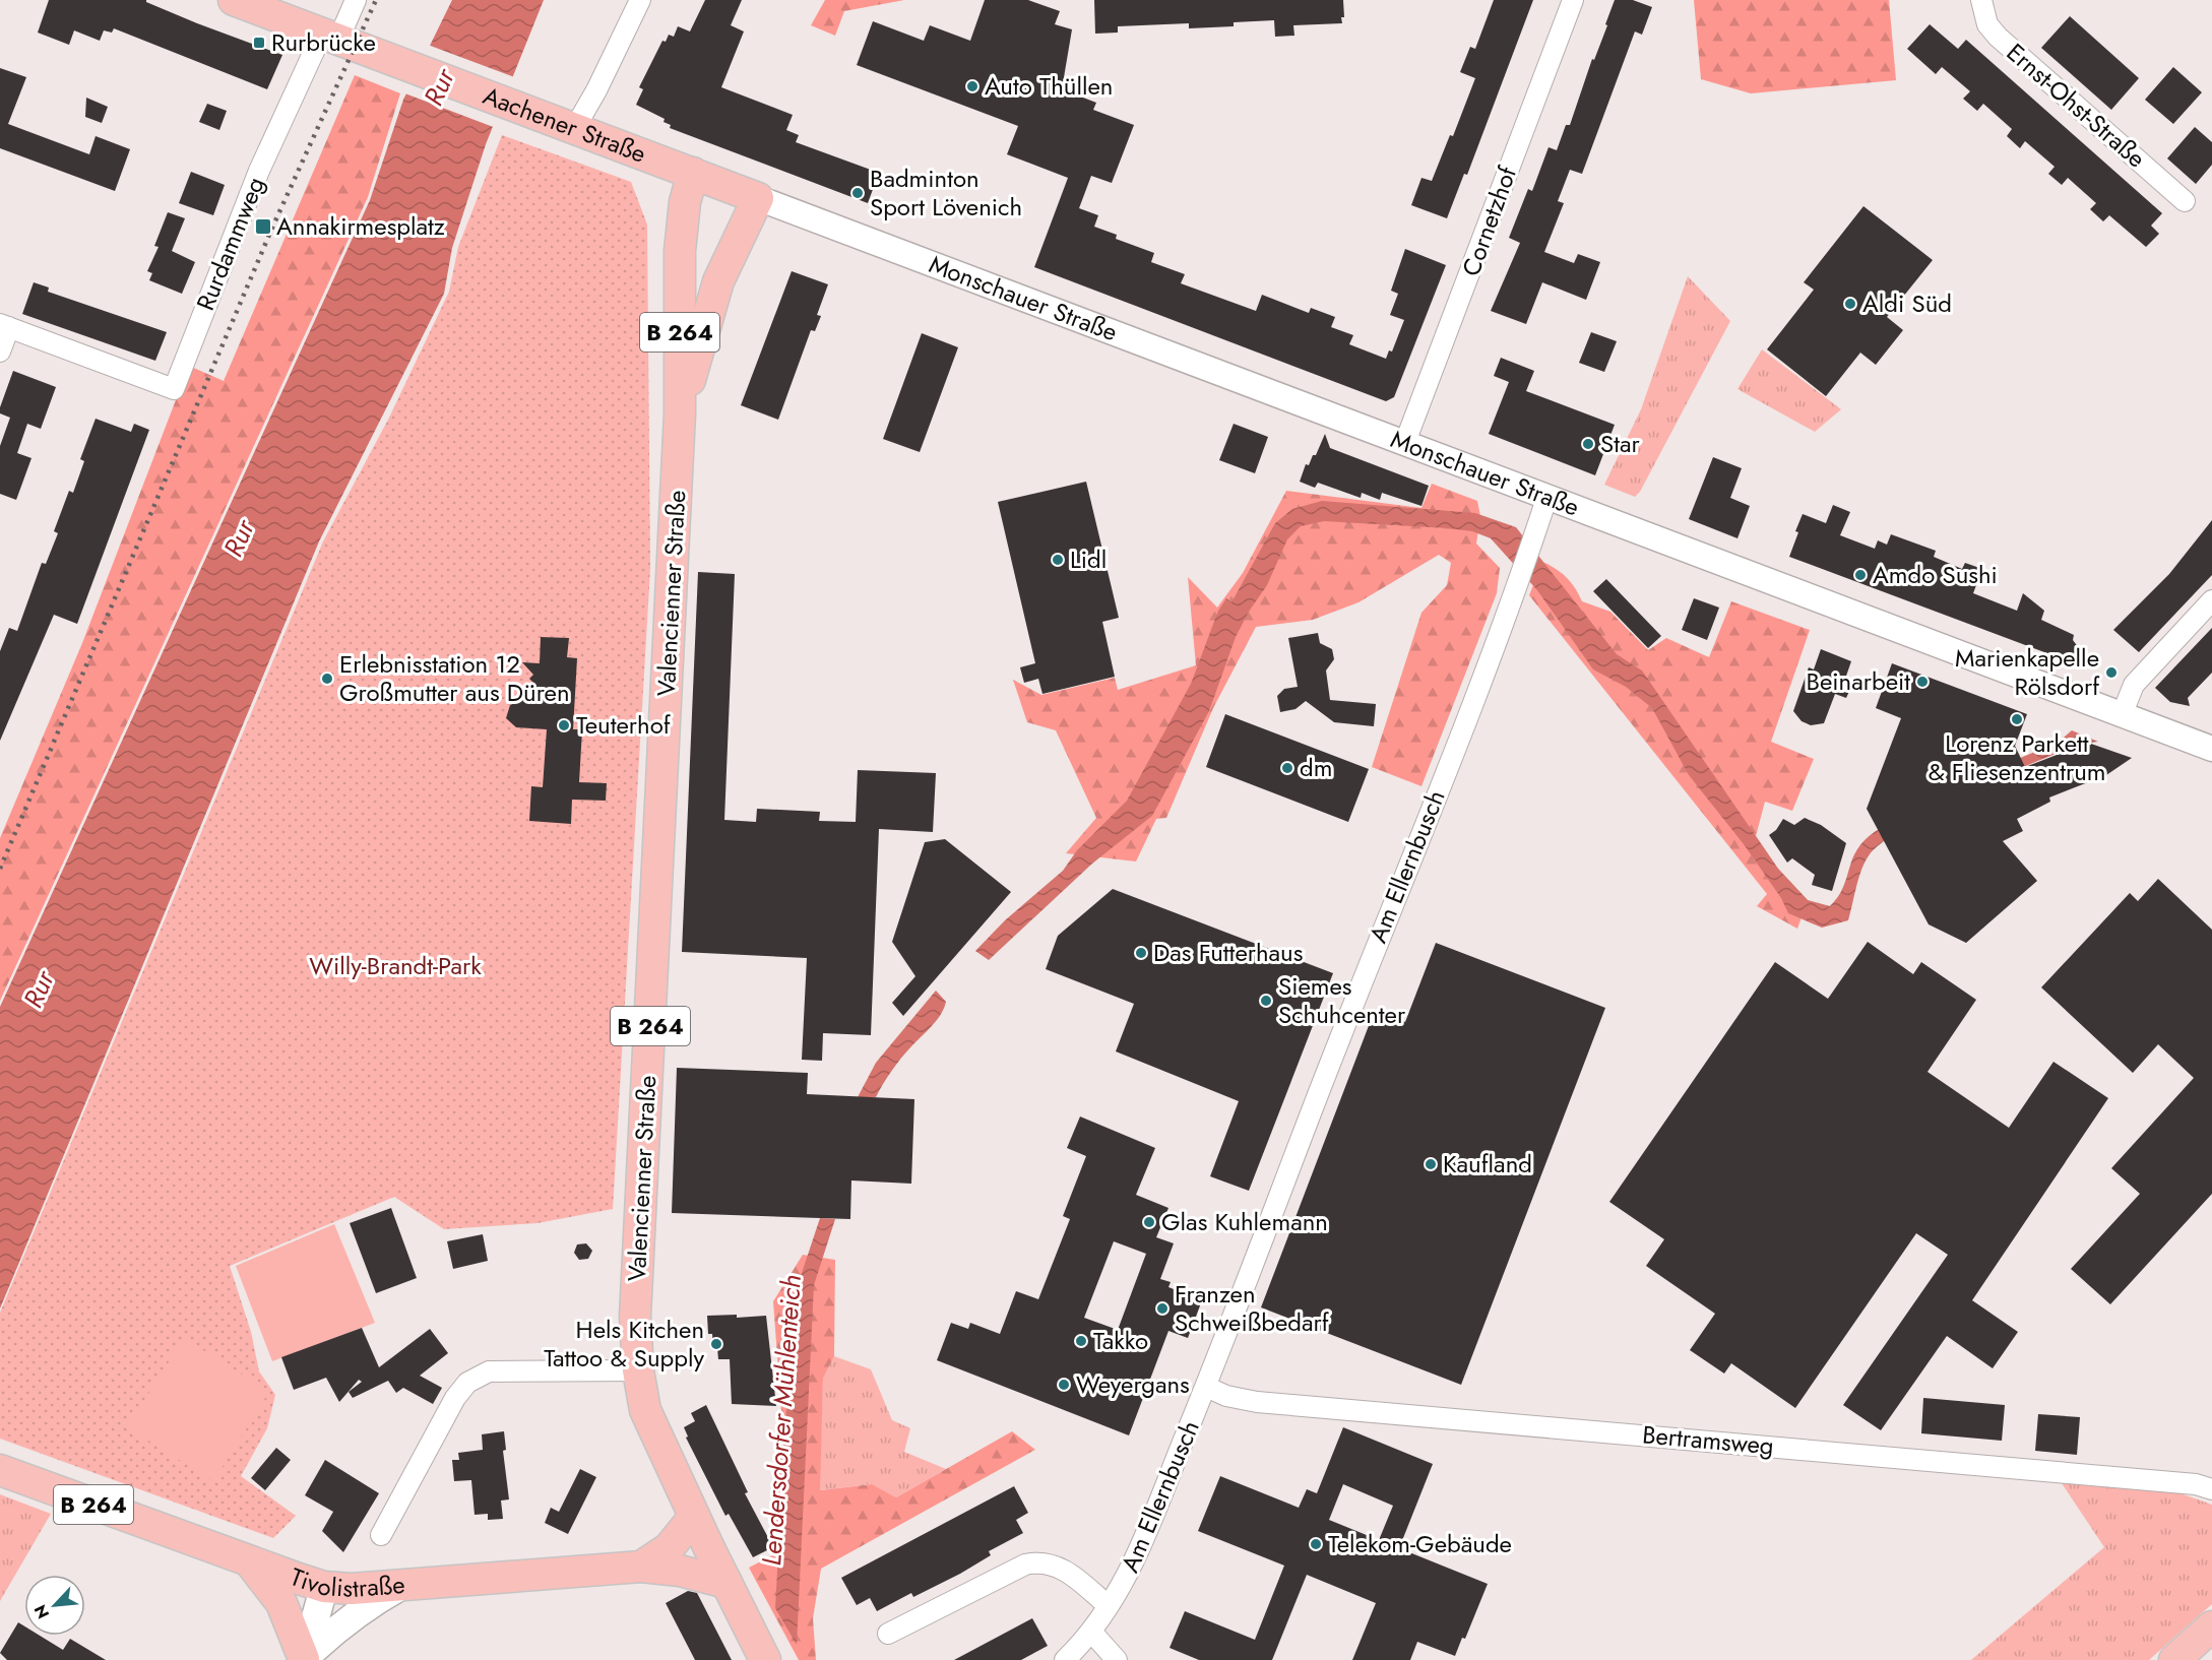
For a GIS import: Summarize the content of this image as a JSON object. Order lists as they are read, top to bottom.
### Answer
{
  "streets": {
    "main road": [
      "Aachener Straße",
      "B 264",
      "Valencienner Straße",
      "Tivolistraße"
    ],
    "street": [
      "Ernst-Ohst-Straße",
      "Cornetzhof",
      "Rurdammweg",
      "Monschauer Straße",
      "Am Ellernbusch",
      "Bertramsweg"
    ]
  },
  "crossings": [
    ["Aachener Straße", "Rurdammweg"],
    ["Aachener Straße", "Monschauer Straße"],
    ["Aachener Straße", "Valencienner Straße"],
    ["Cornetzhof", "Monschauer Straße"],
    ["Monschauer Straße", "Valencienner Straße"],
    ["Monschauer Straße", "Am Ellernbusch"],
    ["B 264", "Valencienner Straße"],
    ["Valencienner Straße", "Tivolistraße"],
    ["Am Ellernbusch", "Bertramsweg"]
  ],
  "water": ["Rur", "Lendersdorfer Mühlenteich"],
  "parks": ["Willy-Brandt-Park"],
  "places": {
    "transit": ["Rurbrücke", "Annakirmesplatz"],
    "other": [
      "Auto Thüllen",
      "Badminton Sport Lövenich",
      "Aldi Süd",
      "Star",
      "Lidl",
      "Amdo Sushi",
      "Marienkapelle Rölsdorf",
      "Erlebnisstation 12 Großmutter aus Düren",
      "Beinarbeit",
      "Lorenz Parkett & Fliesenzentrum",
      "Teuterhof",
      "dm",
      "Das Futterhaus",
      "Siemes Schuhcenter",
      "Kaufland",
      "Glas Kuhlemann",
      "Franzen Schweißbedarf",
      "Takko",
      "Hels Kitchen Tattoo & Supply",
      "Weyergans",
      "Telekom-Gebäude"
    ]
  },
  "north": "bottom left"
}
